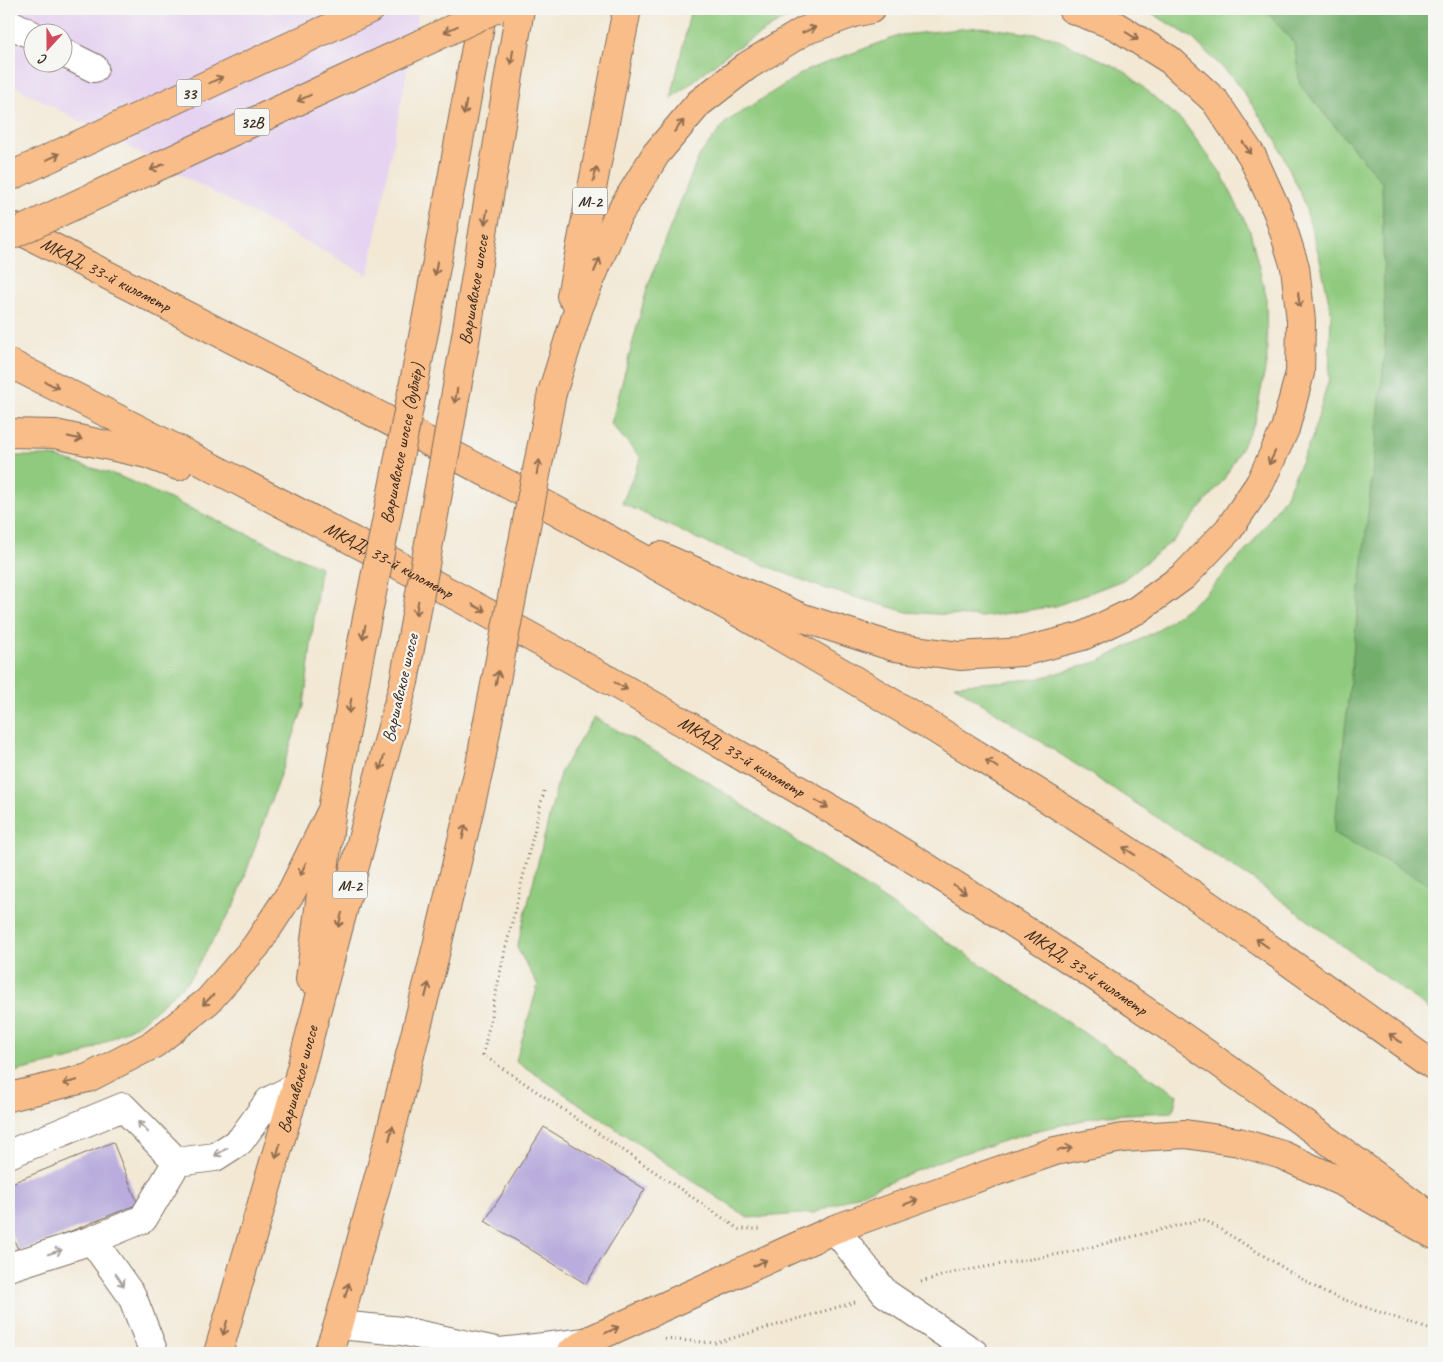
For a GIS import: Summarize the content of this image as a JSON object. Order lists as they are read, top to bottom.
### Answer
{
  "streets": {
    "main road": [
      "33",
      "32B",
      "М-2",
      "МКАД, 33-й километр",
      "Варшавское шоссе",
      "Варшавское шоссе (дублёр)"
    ]
  },
  "crossings": [
    ["Варшавское шоссе", "Варшавское шоссе (дублёр)"]
  ],
  "north": "bottom"
}
